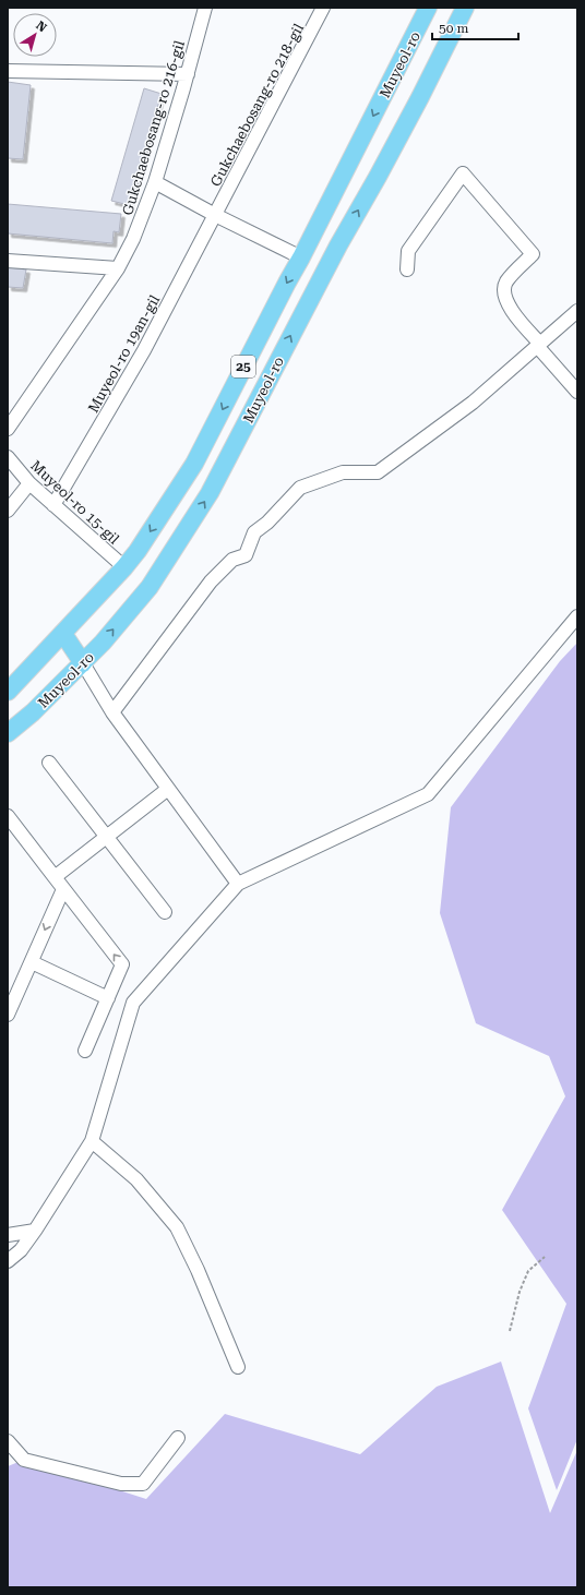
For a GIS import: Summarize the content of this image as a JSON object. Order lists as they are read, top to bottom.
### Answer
{
  "streets": {
    "main road": ["Muyeol-ro", "25"],
    "street": [
      "Gukchaebosang-ro 218-gil",
      "Gukchaebosang-ro 216-gil",
      "Muyeol-ro 19an-gil",
      "Muyeol-ro 15-gil"
    ]
  },
  "crossings": [
    ["Muyeol-ro", "Muyeol-ro 15-gil"],
    ["Gukchaebosang-ro 218-gil", "Muyeol-ro 19an-gil"],
    ["Muyeol-ro 19an-gil", "Muyeol-ro 15-gil"]
  ],
  "scale_bar": "50 m",
  "north": "top right"
}
